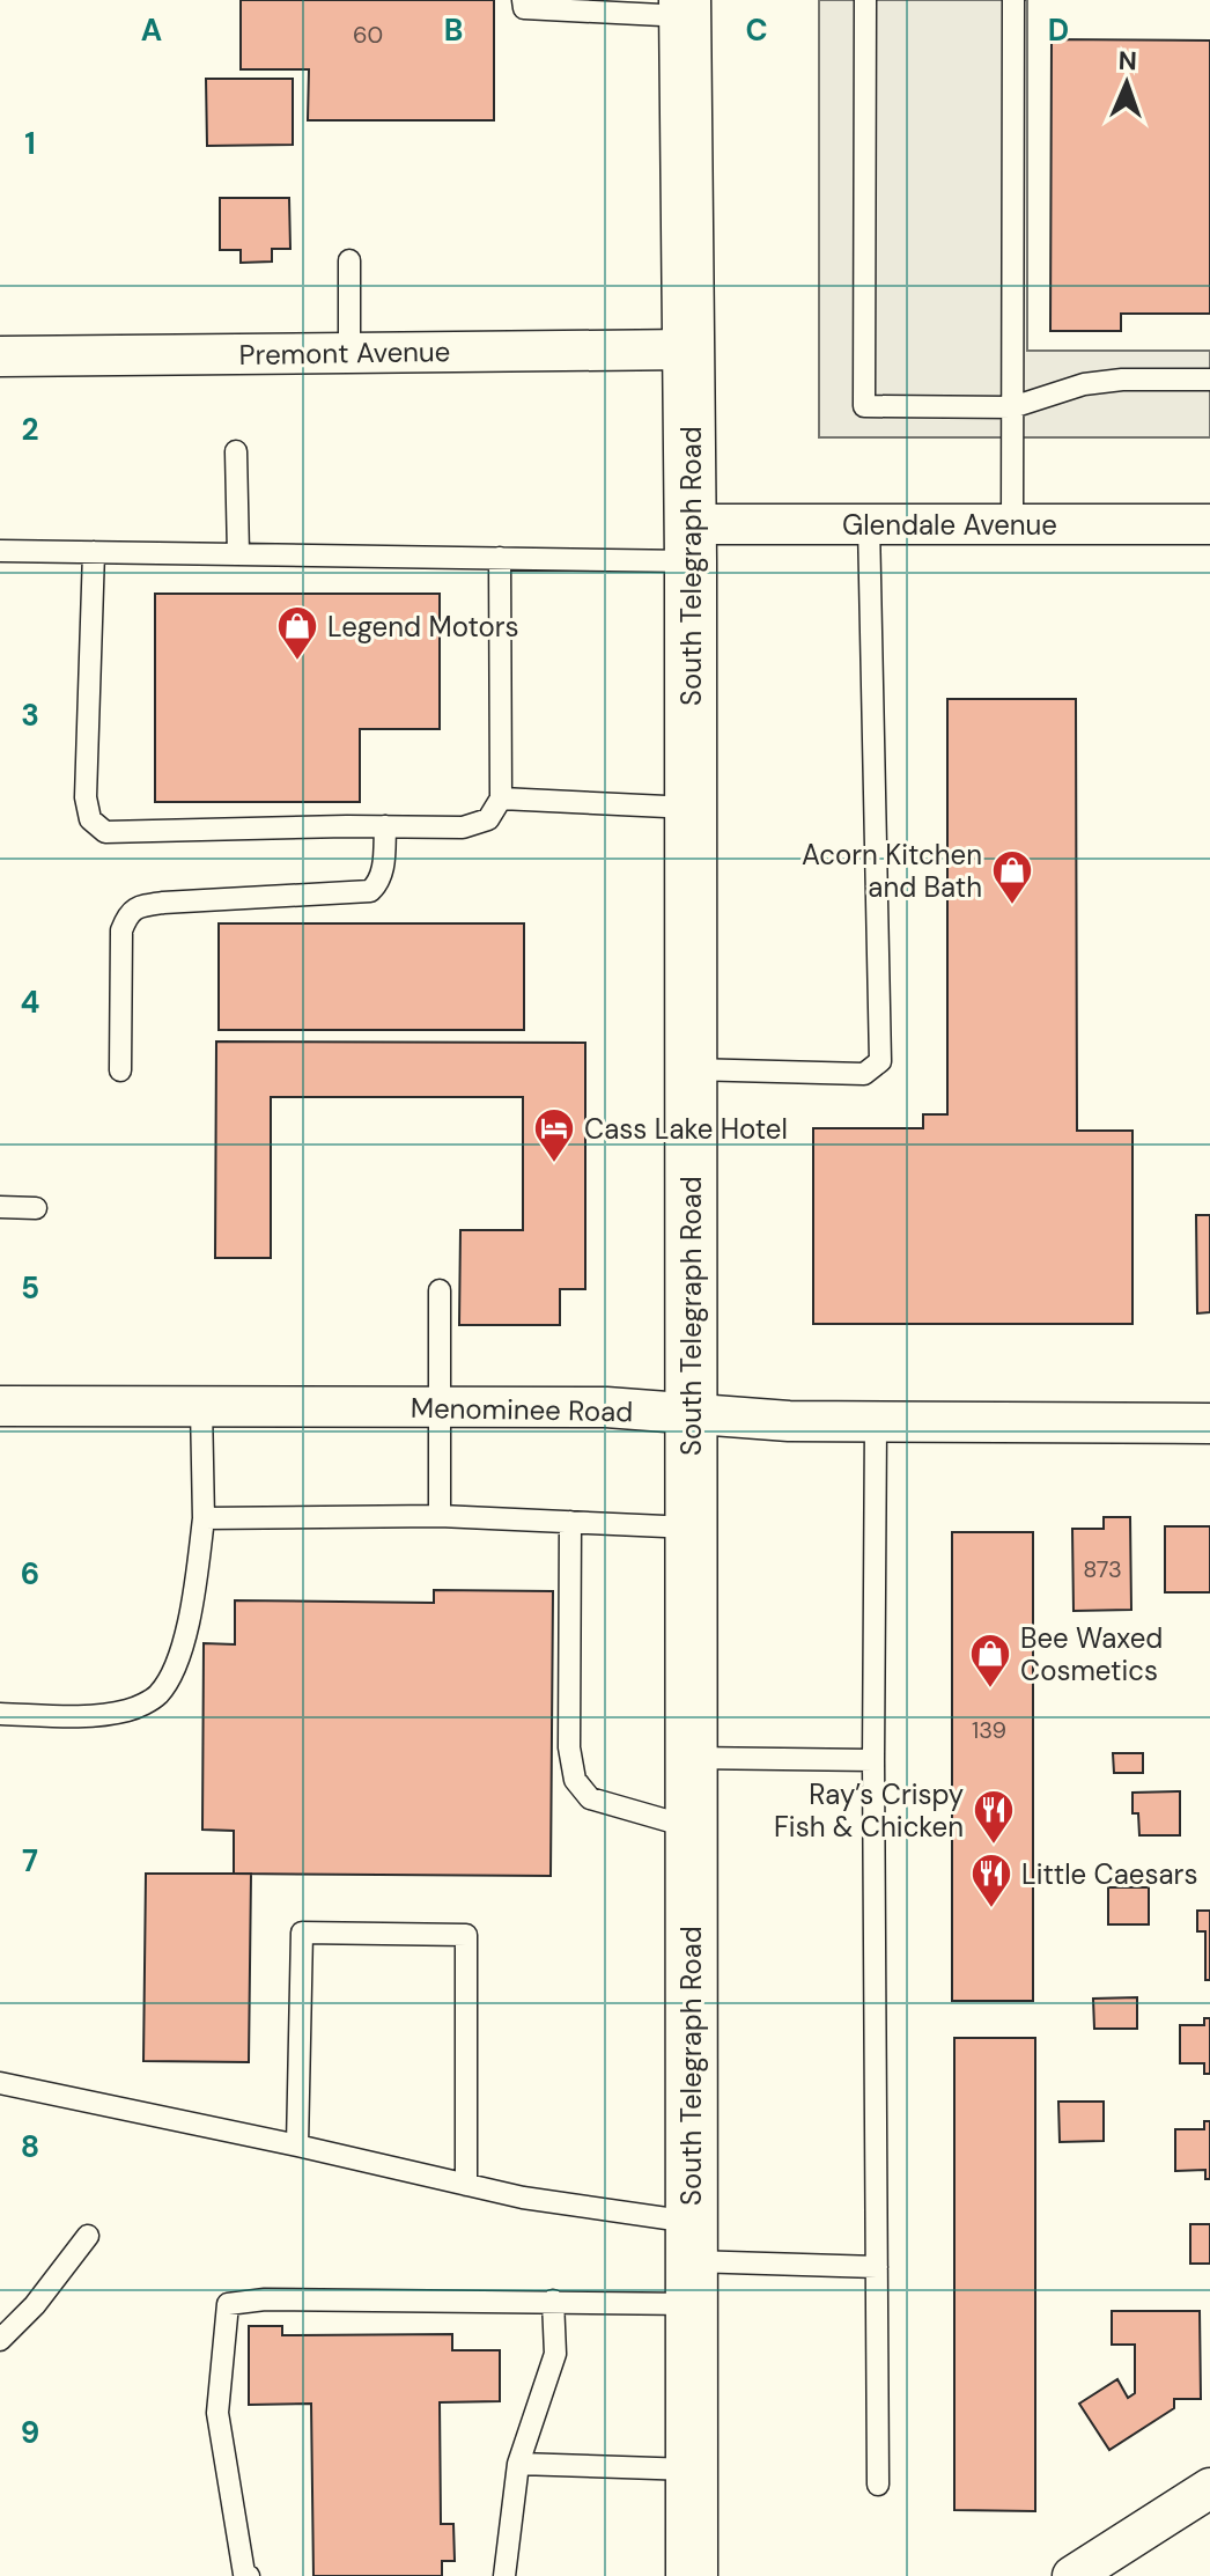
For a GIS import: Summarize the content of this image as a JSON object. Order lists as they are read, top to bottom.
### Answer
{
  "streets": {
    "highway": ["South Telegraph Road"],
    "street": ["Premont Avenue", "Glendale Avenue", "Menominee Road"]
  },
  "crossings": [
    ["Premont Avenue", "South Telegraph Road"],
    ["Glendale Avenue", "South Telegraph Road"],
    ["South Telegraph Road", "Menominee Road"]
  ],
  "places": {
    "shop": ["Legend Motors", "Acorn Kitchen and Bath", "Bee Waxed Cosmetics"],
    "hotel": ["Cass Lake Hotel"],
    "restaurant": ["Ray’s Crispy Fish & Chicken", "Little Caesars"]
  },
  "house_numbers": ["60", "873", "139"],
  "north": "top",
  "grid": {
    "columns": [
      "A",
      "B",
      "C",
      "D"
    ],
    "rows": [
      "1",
      "2",
      "3",
      "4",
      "5",
      "6",
      "7",
      "8",
      "9"
    ]
  }
}
